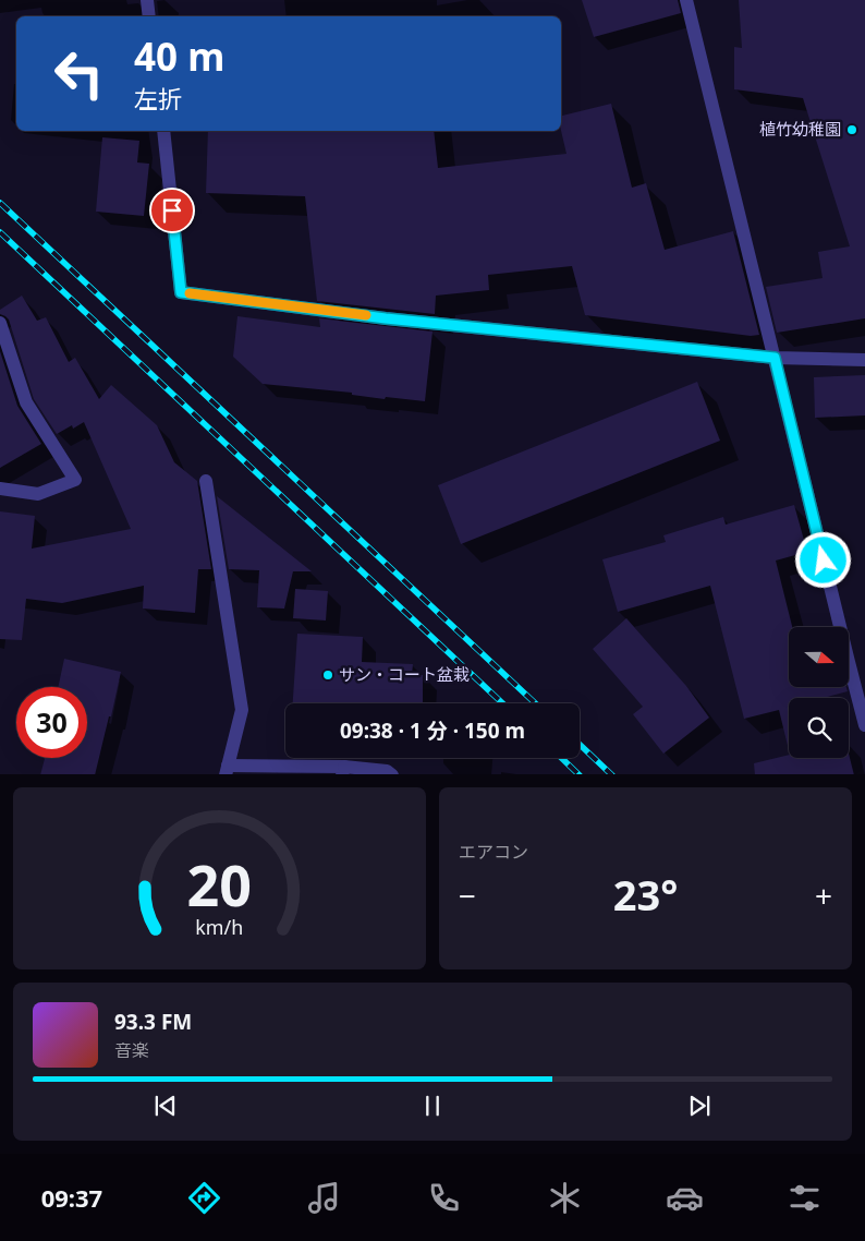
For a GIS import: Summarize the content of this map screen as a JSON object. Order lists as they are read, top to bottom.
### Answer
{
  "places": ["植竹幼稚園", "サン・コート盆栽"],
  "north": "right",
  "page": {
    "turn": ["40 m", "左折"],
    "limit": "30",
    "trip": "09:38 · 1 分 · 150 m",
    "tile": "エアコン",
    "heat": ["−", "23°", "+"],
    "song": ["93.3 FM", "音楽"],
    "tabs": "09:37",
    "gauge": ["20", "km/h"]
  }
}
